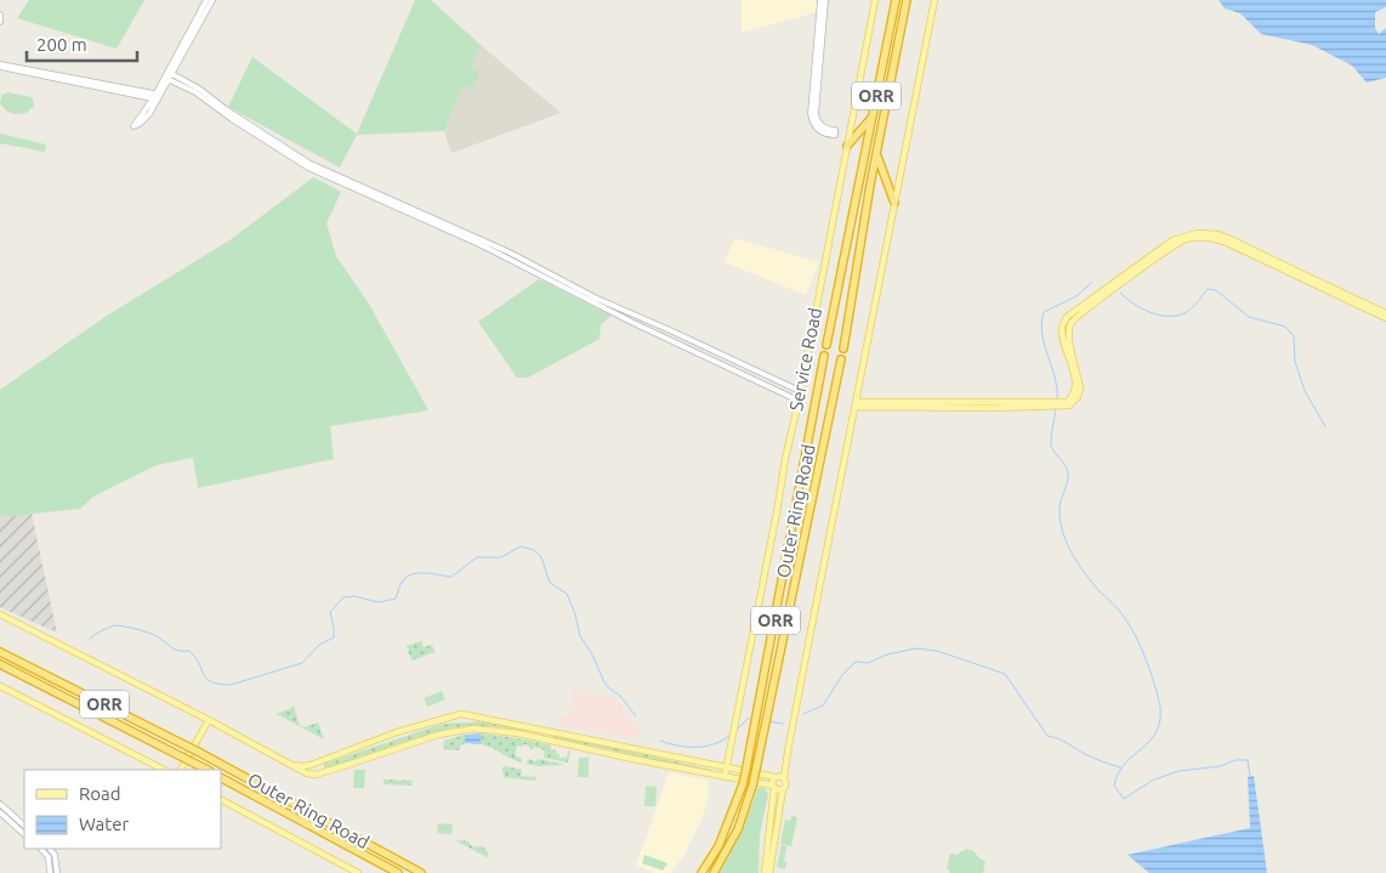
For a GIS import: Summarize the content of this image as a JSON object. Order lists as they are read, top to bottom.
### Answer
{
  "streets": {
    "highway": ["ORR", "Outer Ring Road"],
    "main road": ["Service Road"]
  },
  "legend": ["Road", "Water"],
  "scale_bar": "200 m"
}
